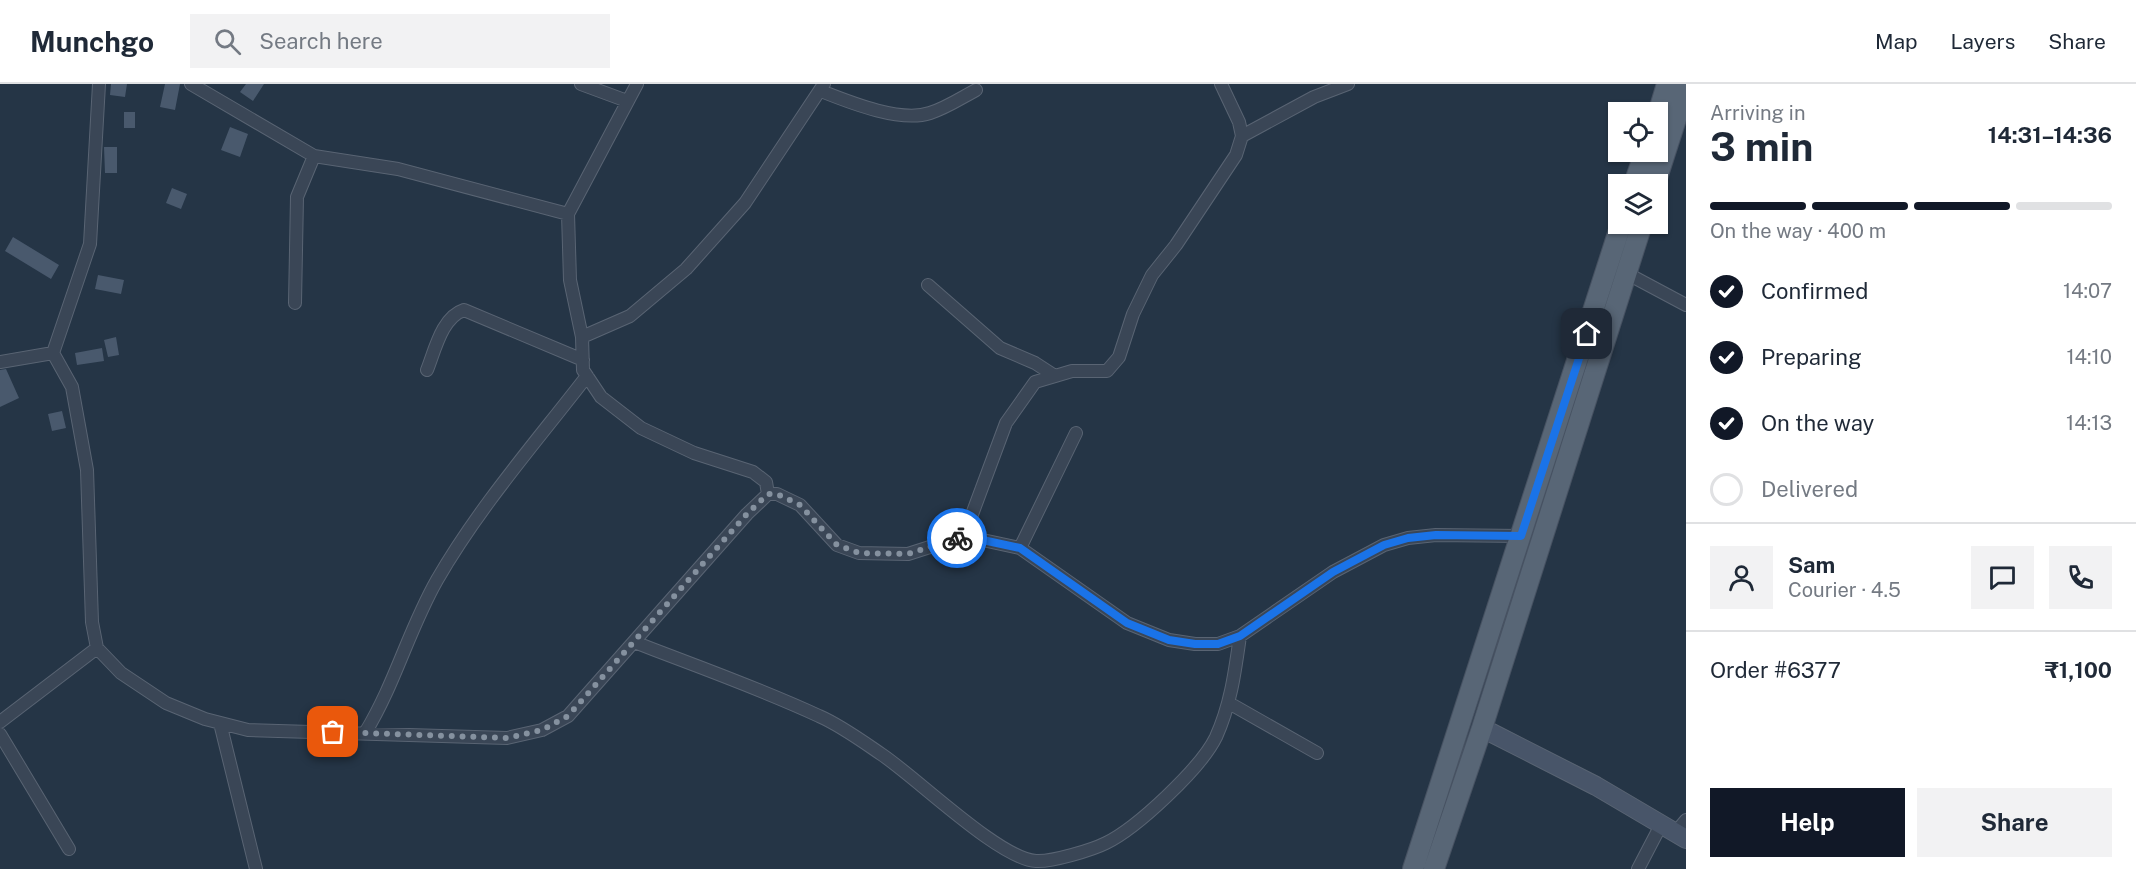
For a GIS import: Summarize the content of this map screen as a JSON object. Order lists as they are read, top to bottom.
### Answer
{
  "page": {
    "header": "Munchgo",
    "search": "Search here",
    "nav": ["Map", "Layers", "Share"],
    "heading": ["3 min", "Arriving in", "14:31–14:36"],
    "panel": [
      "Sam",
      "Courier · 4.5",
      "Order #6377",
      "₹1,100"
    ],
    "bar": "On the way · 400 m",
    "list": [
      ["Confirmed", "14:07"],
      ["Preparing", "14:10"],
      ["On the way", "14:13"],
      "Delivered"
    ],
    "buttons": ["Help", "Share"]
  }
}
